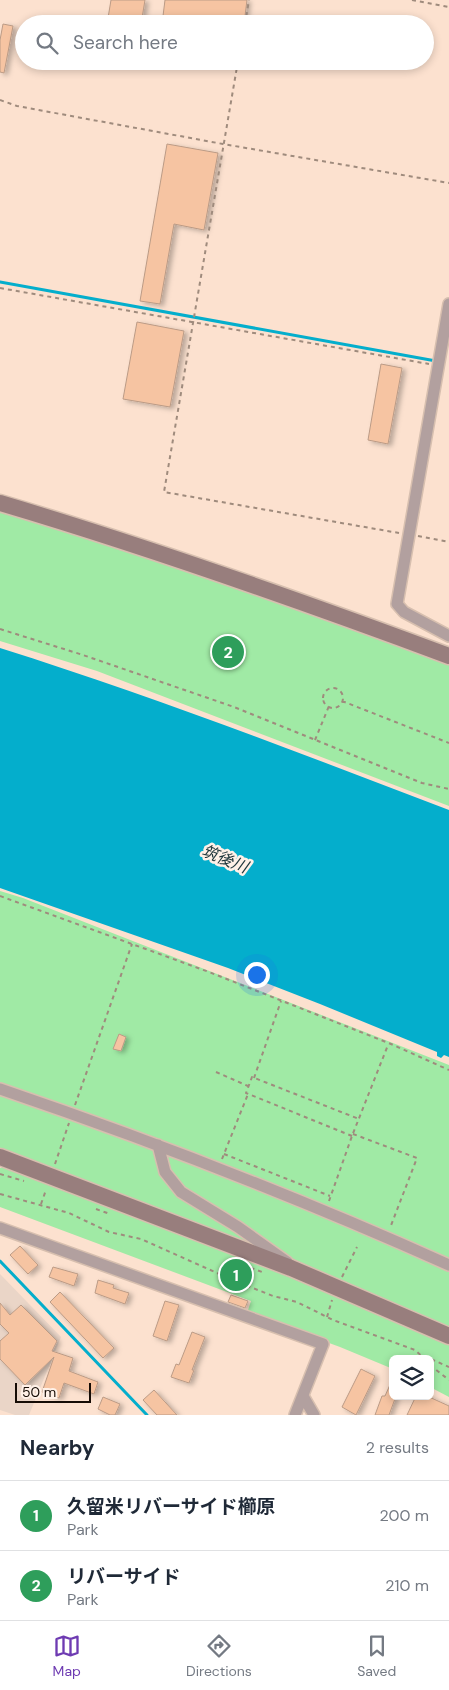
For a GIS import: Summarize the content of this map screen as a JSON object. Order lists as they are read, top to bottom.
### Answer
{
  "water": ["筑後川"],
  "scale_bar": "50 m",
  "page": {
    "search": "Search here",
    "pins": ["2", "1"],
    "scale": "50 m",
    "heading": ["Nearby", "2 results"],
    "list": [
      {
        "mark": "1",
        "name": "久留米リバーサイド櫛原",
        "note": "Park",
        "value": "200 m"
      },
      {
        "mark": "2",
        "name": "リバーサイド",
        "note": "Park",
        "value": "210 m"
      }
    ],
    "nav": ["Map", "Directions", "Saved"]
  }
}
